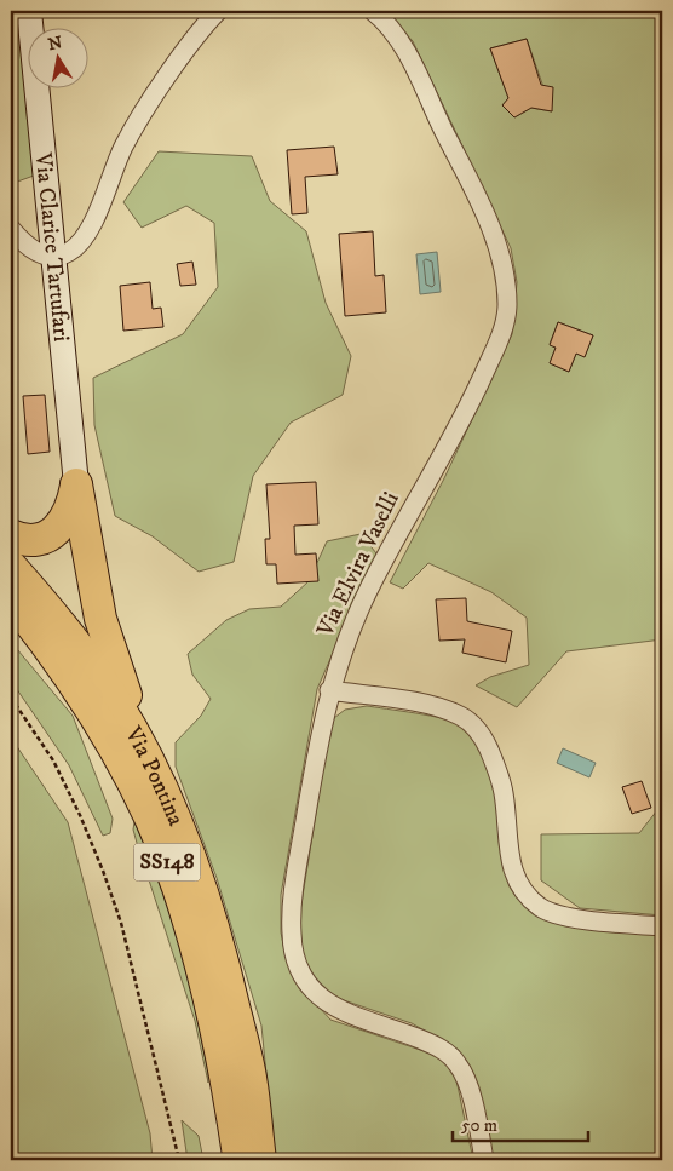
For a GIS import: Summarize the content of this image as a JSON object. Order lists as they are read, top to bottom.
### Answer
{
  "streets": {
    "highway": ["Via Pontina", "SS148"],
    "street": ["Via Clarice Tartufari", "Via Elvira Vaselli"]
  },
  "scale_bar": "50 m",
  "north": "top"
}
